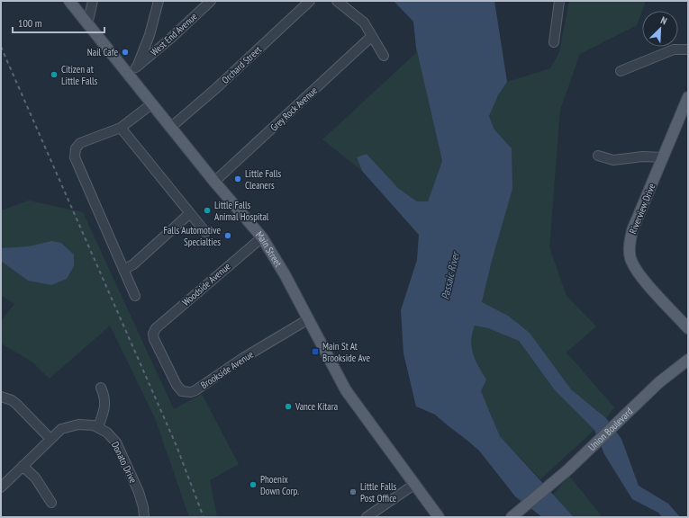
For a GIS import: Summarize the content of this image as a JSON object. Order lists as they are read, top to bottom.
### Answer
{
  "streets": {
    "main road": ["Riverview Drive", "Main Street", "Union Boulevard"],
    "street": [
      "West End Avenue",
      "Orchard Street",
      "Grey Rock Avenue",
      "Woodside Avenue",
      "Brookside Avenue",
      "Donato Drive"
    ]
  },
  "crossings": [
    ["West End Avenue", "Main Street"],
    ["Orchard Street", "Main Street"],
    ["Grey Rock Avenue", "Main Street"],
    ["Main Street", "Woodside Avenue"],
    ["Main Street", "Brookside Avenue"],
    ["Woodside Avenue", "Brookside Avenue"]
  ],
  "water": ["Passaic River"],
  "places": {
    "other": [
      "Nail Cafe",
      "Citizen at Little Falls",
      "Little Falls Cleaners",
      "Little Falls Animal Hospital",
      "Falls Automotive Specialties",
      "Vance Kitara",
      "Phoenix Down Corp.",
      "Little Falls Post Office"
    ],
    "transit": ["Main St At Brookside Ave"]
  },
  "scale_bar": "100 m",
  "north": "top right"
}
